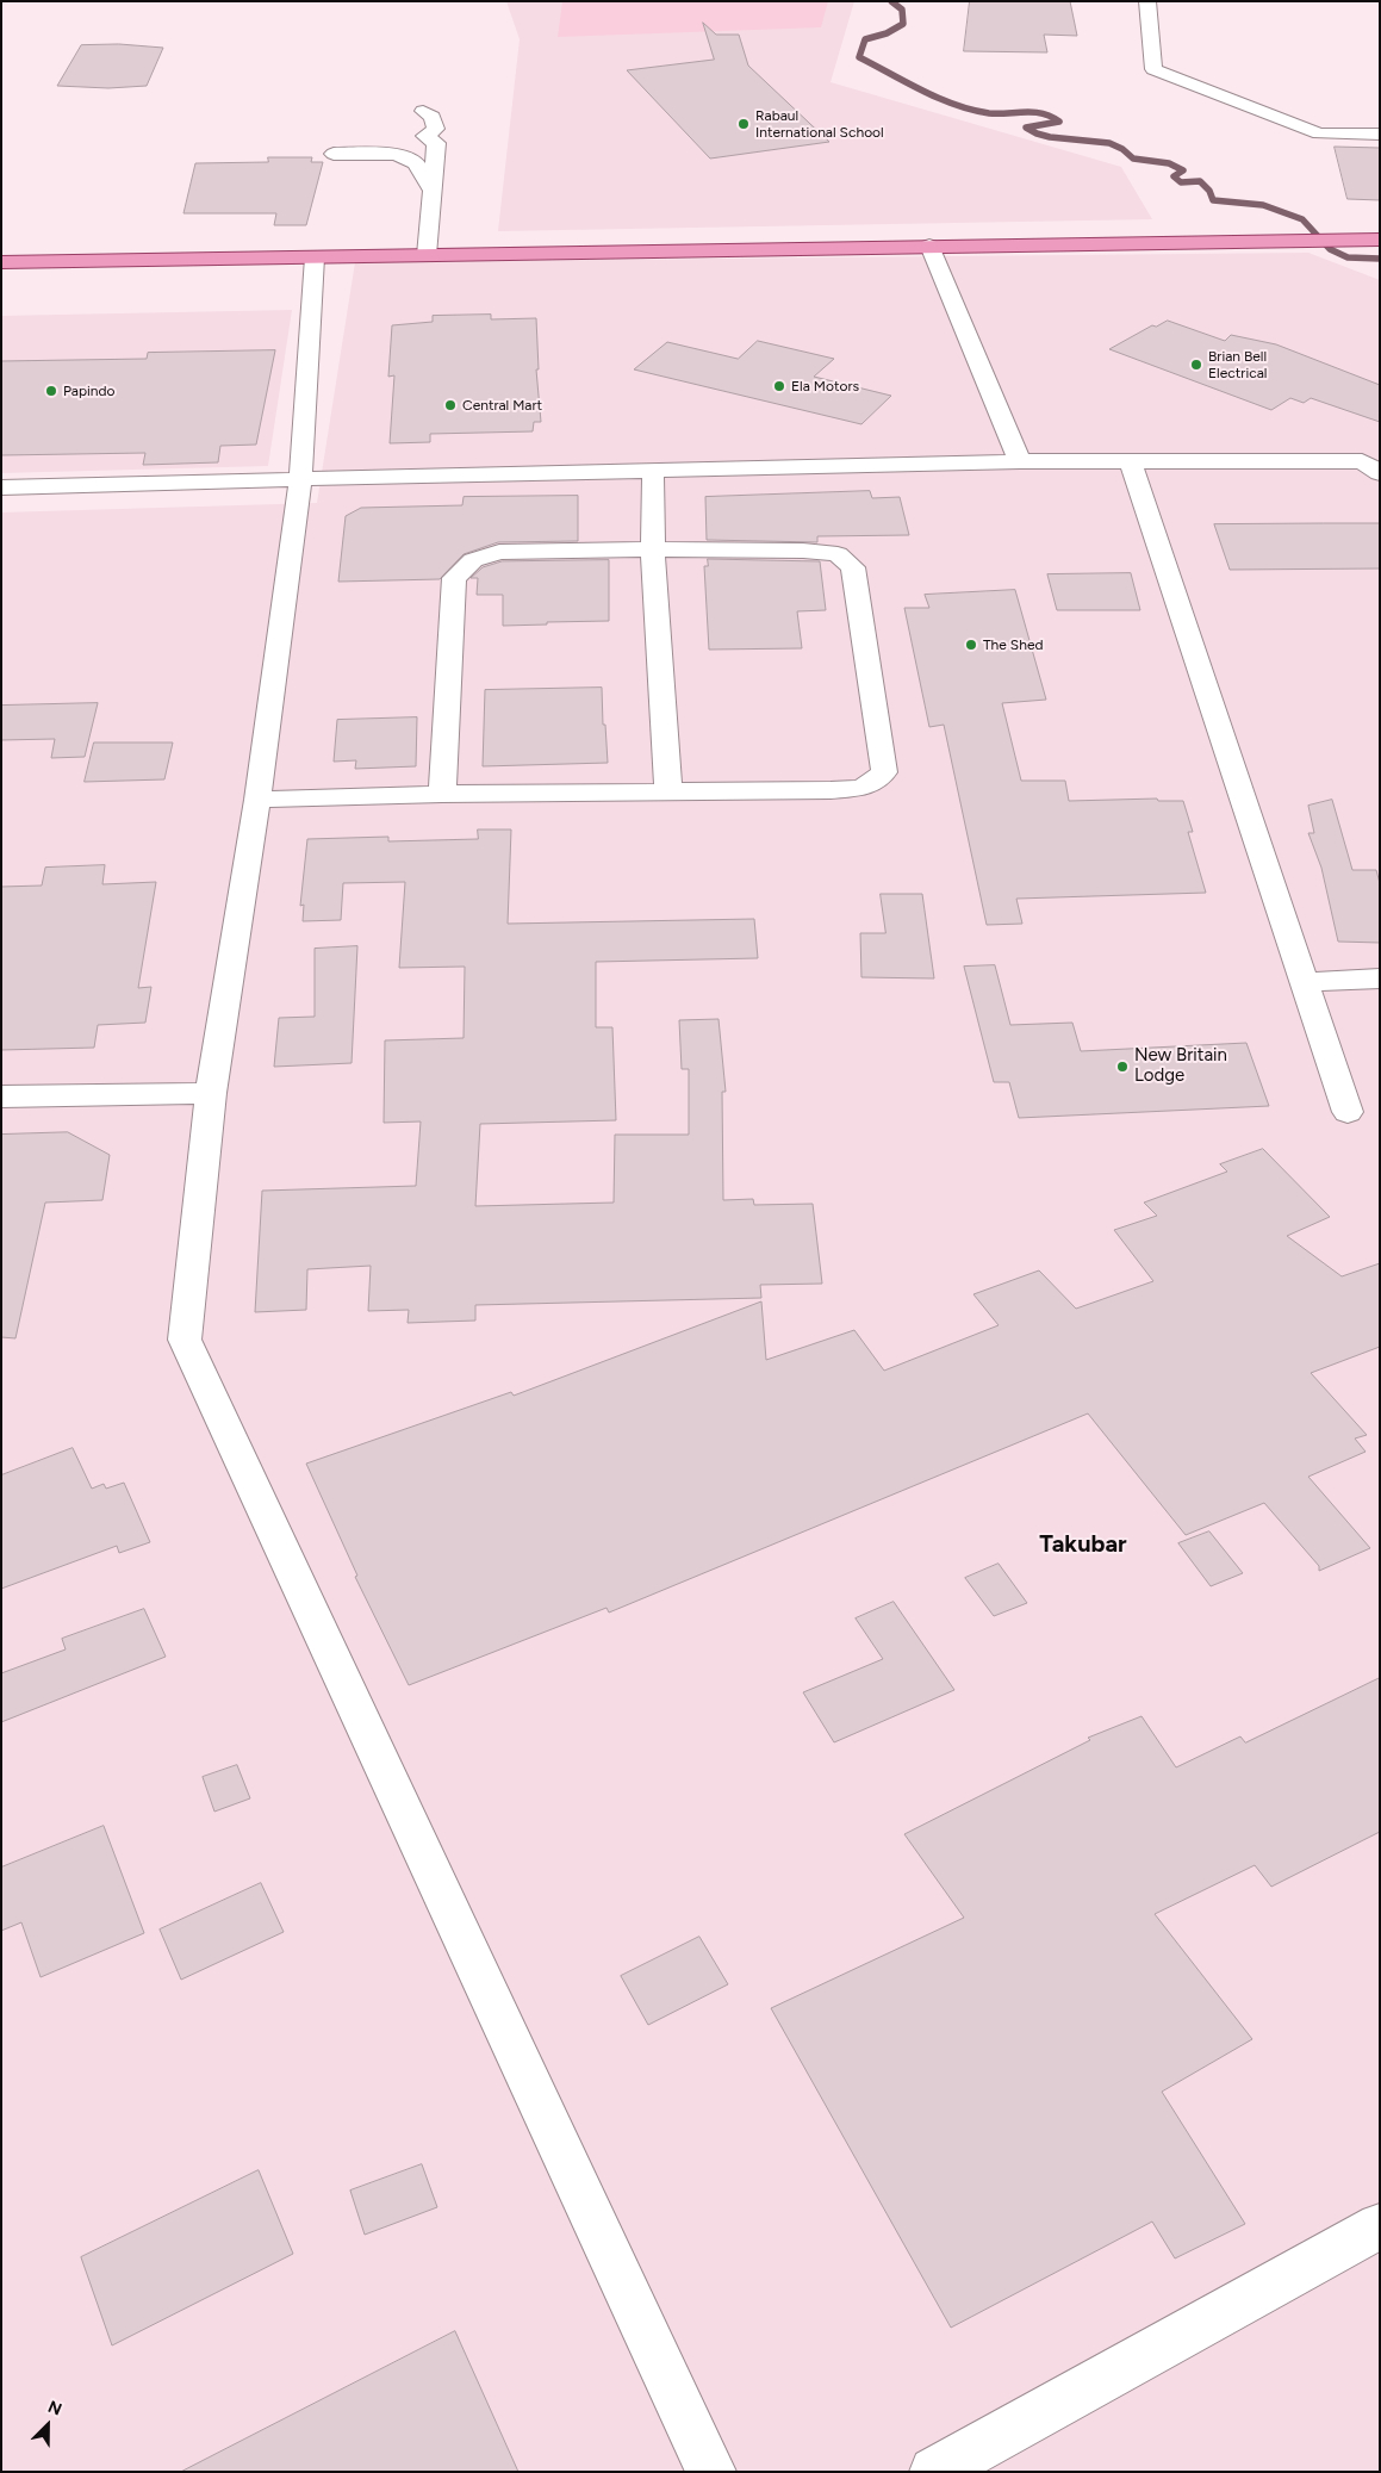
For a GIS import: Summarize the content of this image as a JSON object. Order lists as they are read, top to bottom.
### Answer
{
  "districts": ["Takubar"],
  "places": [
    "Rabaul International School",
    "Brian Bell Electrical",
    "Ela Motors",
    "Papindo",
    "Central Mart",
    "The Shed",
    "New Britain Lodge"
  ],
  "north": "top right"
}
